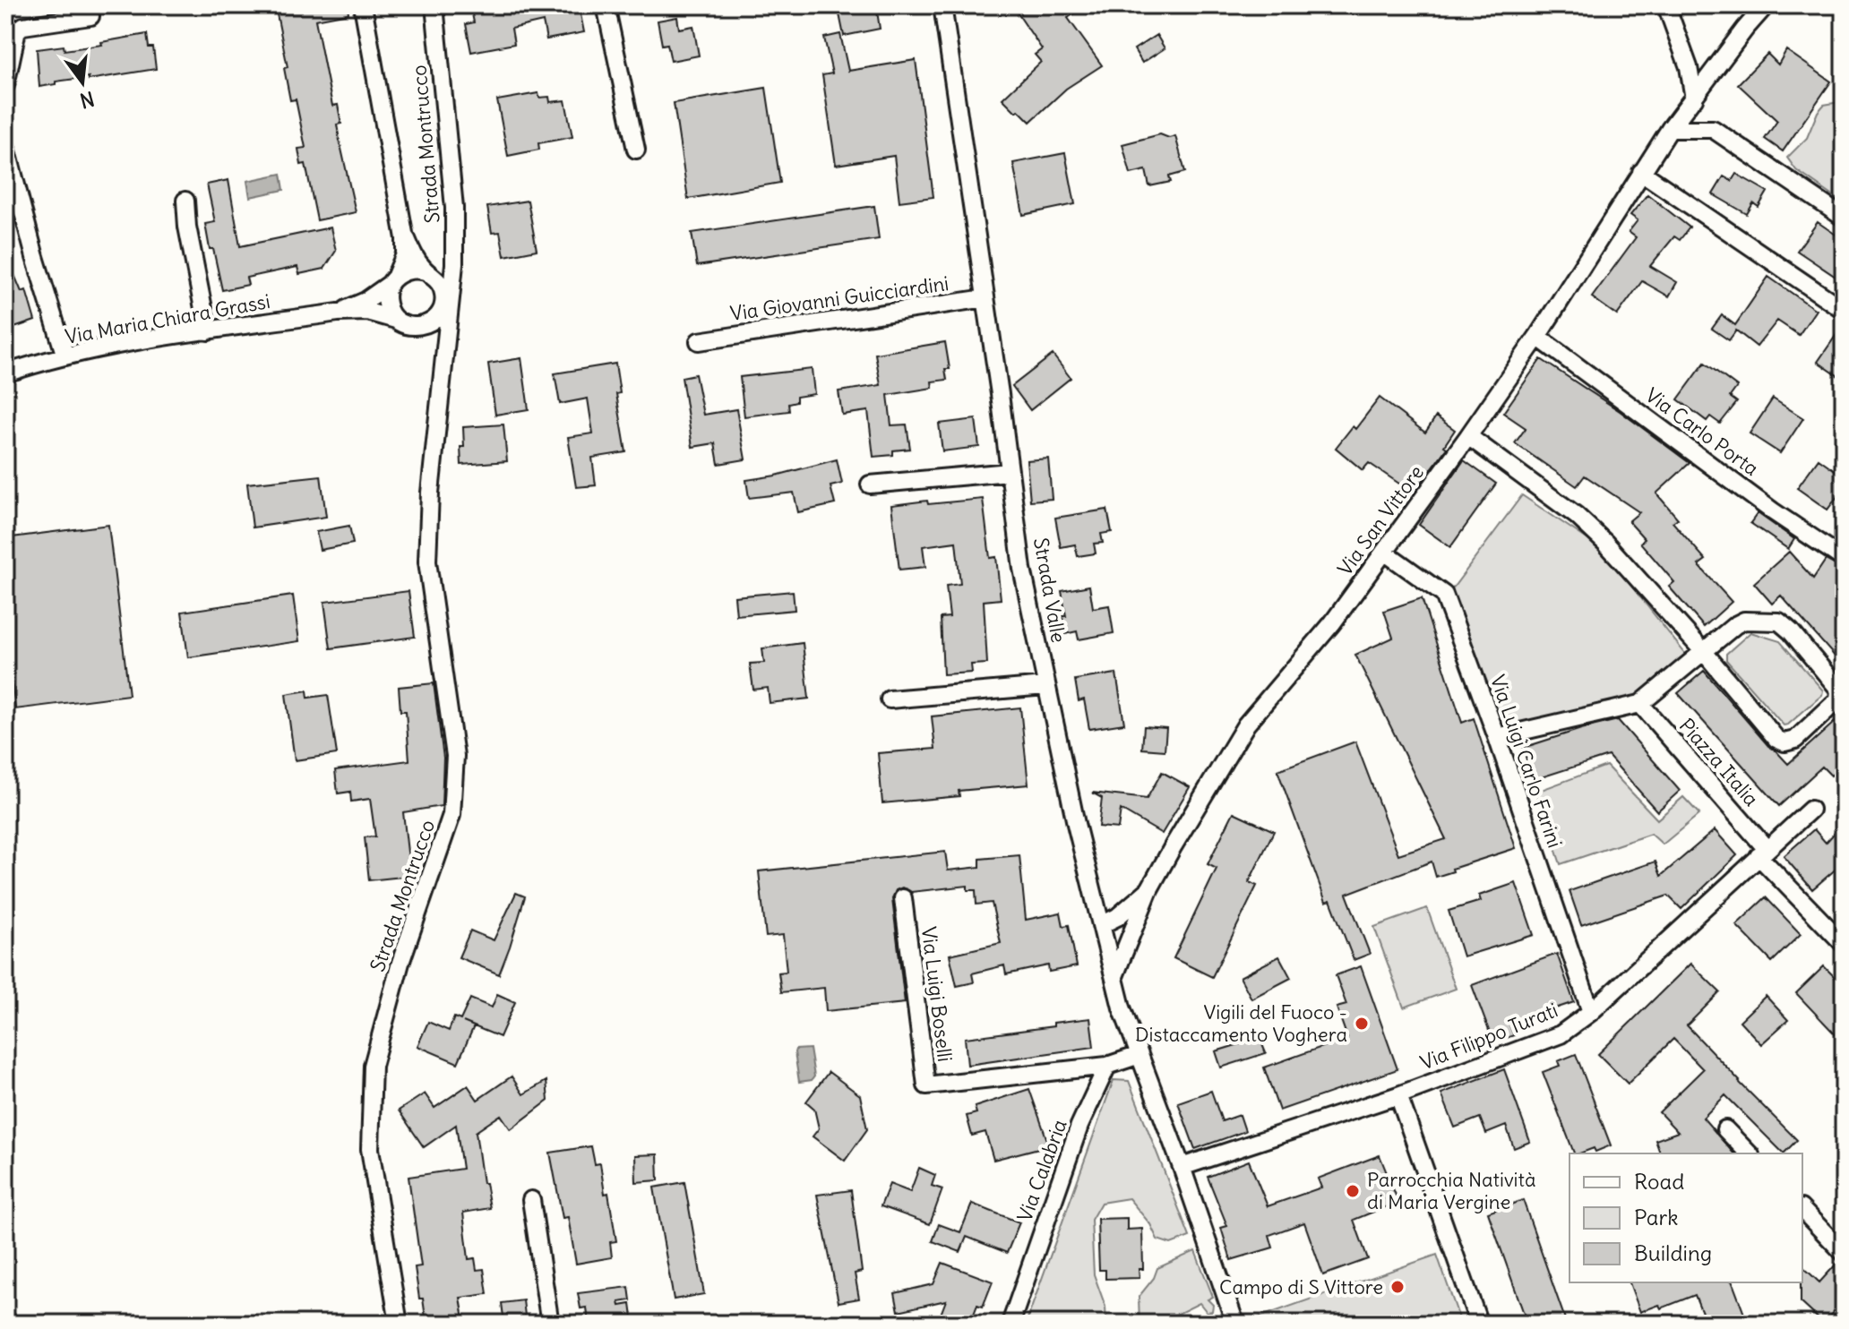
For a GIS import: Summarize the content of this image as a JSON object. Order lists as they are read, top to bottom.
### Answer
{
  "streets": {
    "street": [
      "Strada Montrucco",
      "Via Giovanni Guicciardini",
      "Via Maria Chiara Grassi",
      "Via Carlo Porta",
      "Via San Vittore",
      "Strada Valle",
      "Via Luigi Carlo Farini",
      "Piazza Italia",
      "Via Luigi Boselli",
      "Via Filippo Turati",
      "Via Calabria"
    ]
  },
  "crossings": [
    ["Strada Montrucco", "Via Maria Chiara Grassi"],
    ["Via Giovanni Guicciardini", "Strada Valle"],
    ["Via Carlo Porta", "Via San Vittore"],
    ["Via San Vittore", "Strada Valle"],
    ["Via San Vittore", "Via Luigi Carlo Farini"],
    ["Strada Valle", "Via Filippo Turati"],
    ["Via Luigi Carlo Farini", "Via Filippo Turati"],
    ["Piazza Italia", "Via Filippo Turati"],
    ["Via Luigi Boselli", "Via Calabria"]
  ],
  "places": ["Vigili del Fuoco - Distaccamento Voghera", "Parrocchia Natività di Maria Vergine", "Campo di S Vittore"],
  "legend": ["Road", "Park", "Building"],
  "north": "bottom"
}
